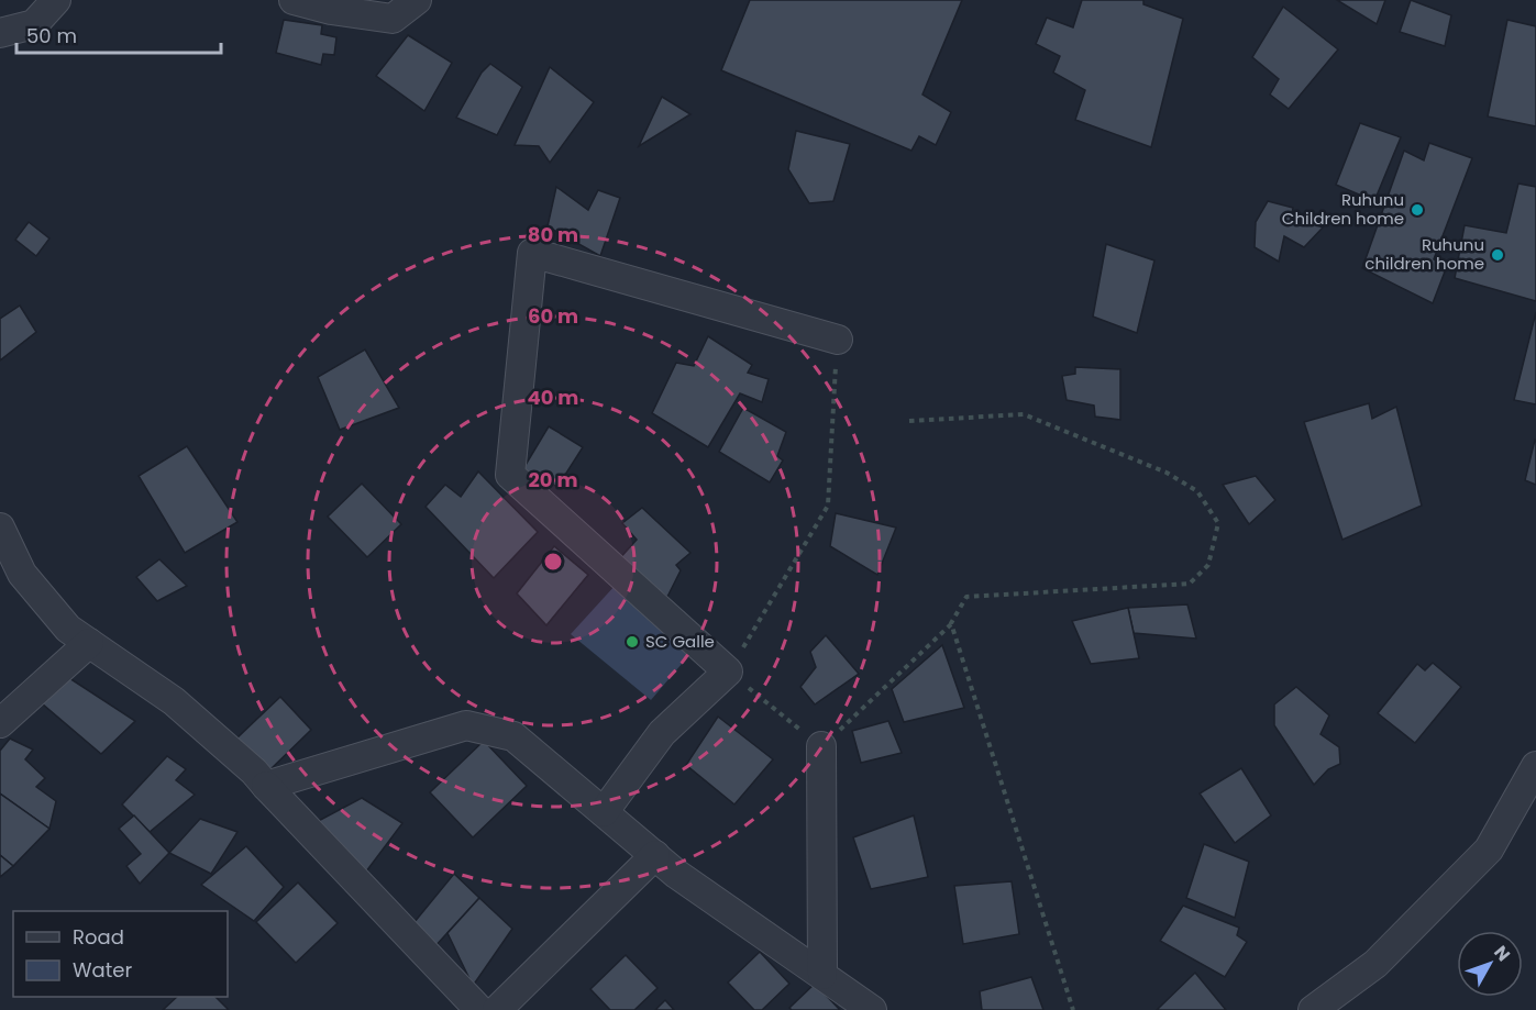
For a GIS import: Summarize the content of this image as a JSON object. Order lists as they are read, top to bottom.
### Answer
{
  "places": ["Ruhunu Children home", "Ruhunu children home", "SC Galle"],
  "legend": ["Road", "Water"],
  "scale_bar": "50 m",
  "north": "top right",
  "rings": [
    "80 m",
    "60 m",
    "40 m",
    "20 m"
  ]
}
